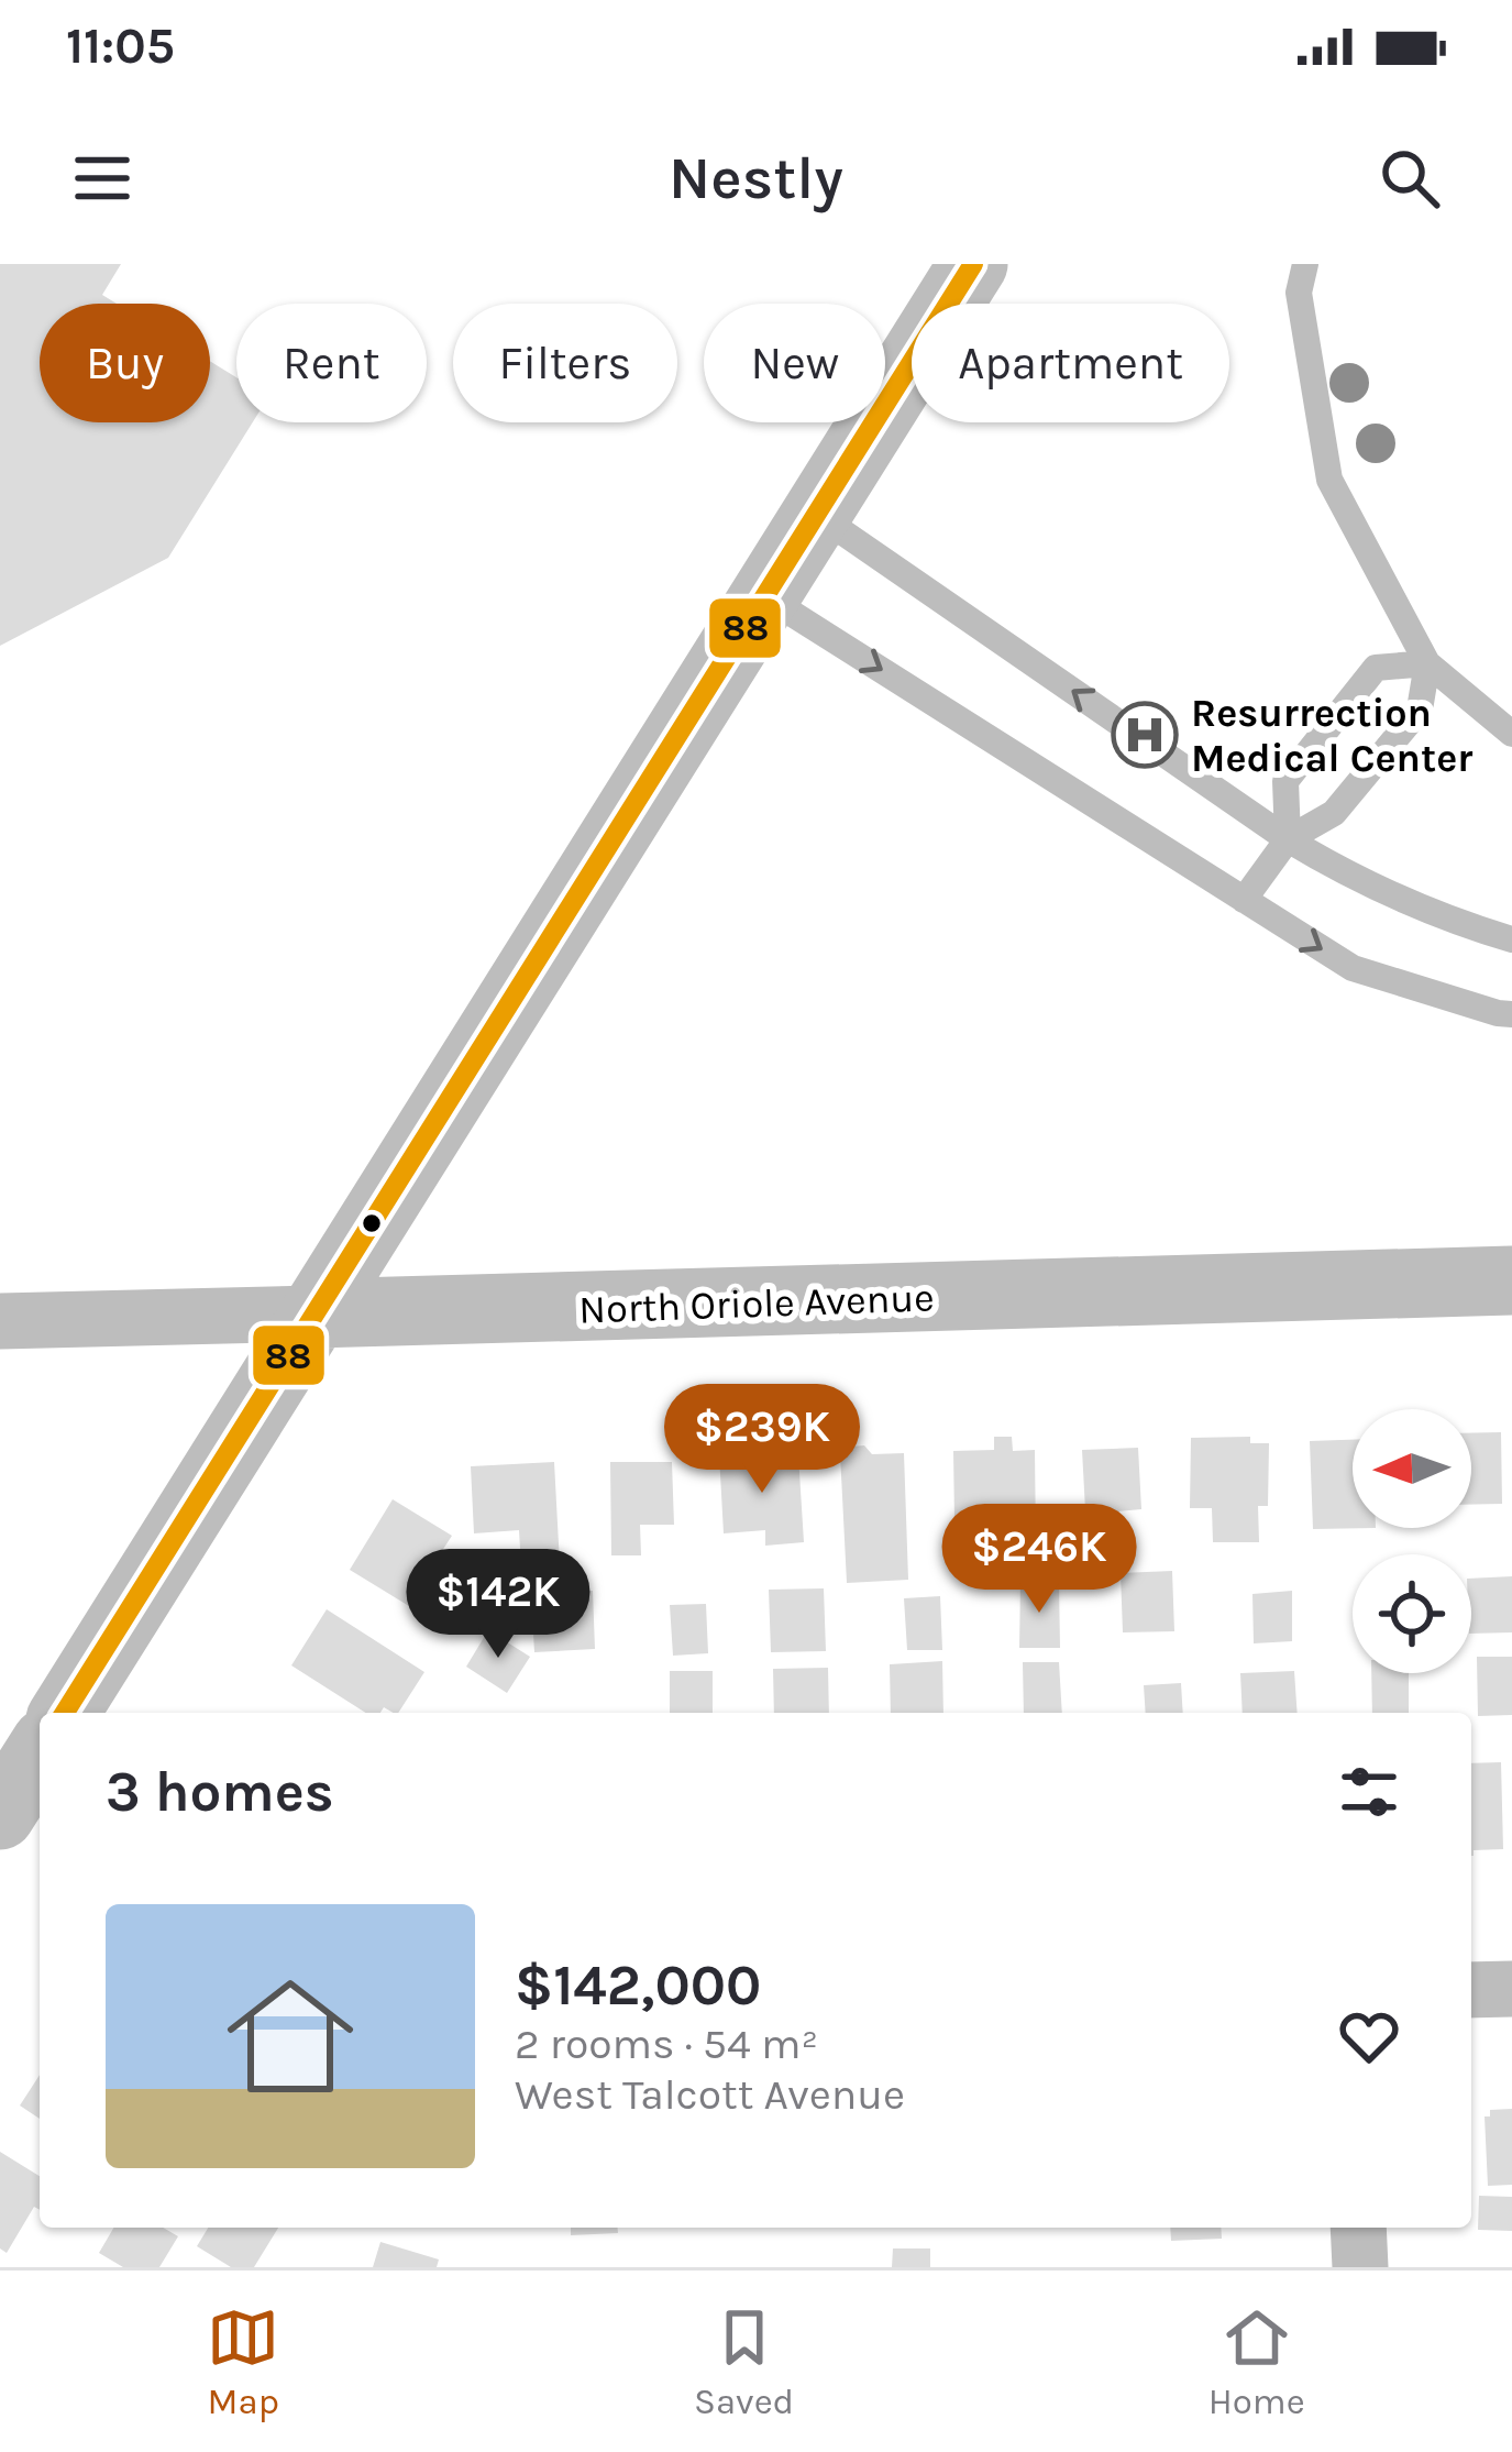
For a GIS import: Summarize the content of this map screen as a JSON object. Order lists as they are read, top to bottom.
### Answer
{
  "streets": {
    "street": ["North Oriole Avenue"]
  },
  "places": {
    "hospital": ["Resurrection Medical Center"]
  },
  "lines": ["transit line 88"],
  "north": "left",
  "page": {
    "status": "11:05",
    "header": "Nestly",
    "chip": [
      "Buy",
      "Rent",
      "Filters",
      "New",
      "Apartment"
    ],
    "price": ["$239K", "$246K", "$142K"],
    "heading": "3 homes",
    "list": [
      {
        "name": "$142,000",
        "note": "2 rooms · 54 m² · West Talcott Avenue"
      }
    ],
    "tabs": ["Map", "Saved", "Home"]
  }
}
